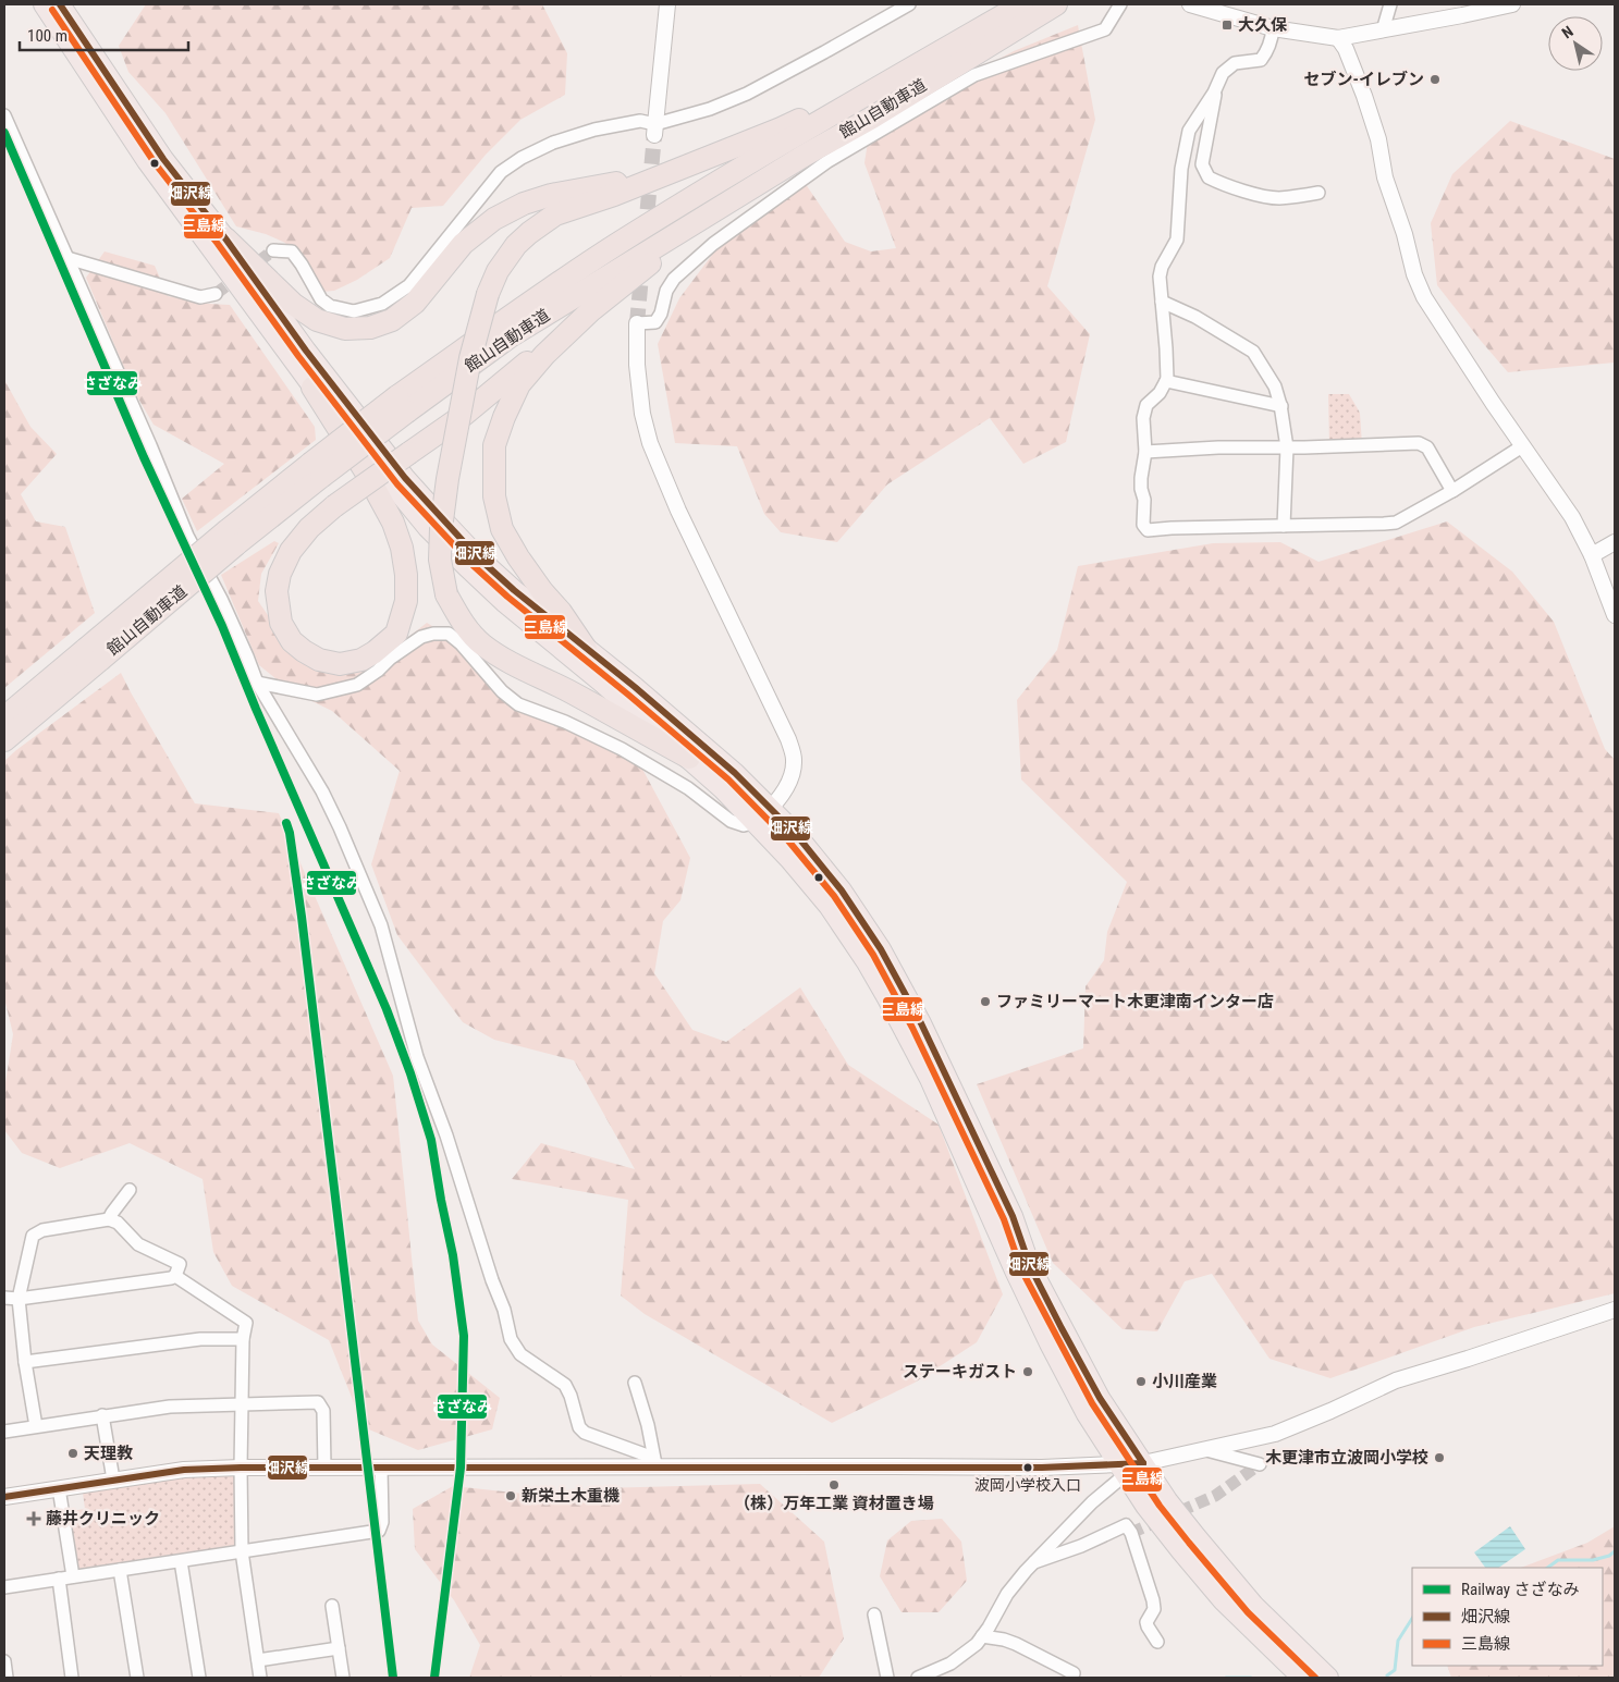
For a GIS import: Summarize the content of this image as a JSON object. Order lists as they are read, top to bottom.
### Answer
{
  "streets": {
    "highway": ["館山自動車道"]
  },
  "places": {
    "transit": ["大久保"],
    "other": [
      "セブン-イレブン",
      "ファミリーマート木更津南インター店",
      "ステーキガスト",
      "小川産業",
      "天理教",
      "木更津市立波岡小学校",
      "波岡小学校入口",
      "（株）万年工業 資材置き場",
      "新栄土木重機"
    ],
    "health": ["藤井クリニック"]
  },
  "lines": ["transit line 畑沢線", "transit line 三島線", "rail line さざなみ"],
  "legend": ["Railway さざなみ", "畑沢線", "三島線"],
  "scale_bar": "100 m",
  "north": "top left"
}
